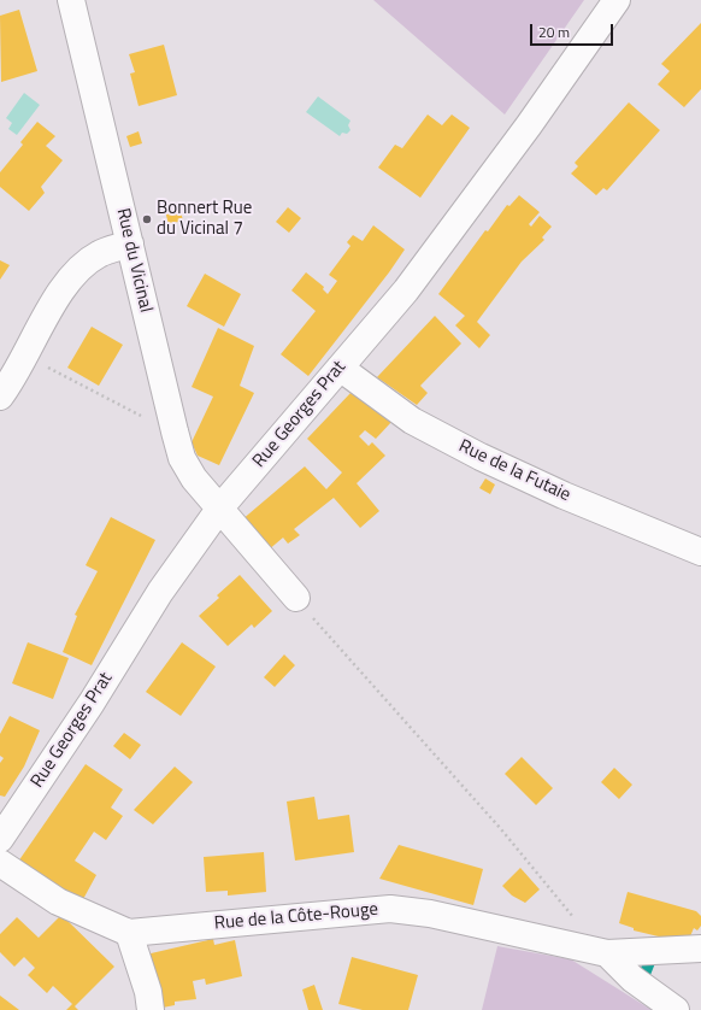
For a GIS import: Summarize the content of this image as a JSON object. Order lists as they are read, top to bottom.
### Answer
{
  "streets": {
    "street": [
      "Rue du Vicinal",
      "Rue Georges Prat",
      "Rue de la Futaie",
      "Rue de la Côte-Rouge"
    ]
  },
  "crossings": [
    ["Rue du Vicinal", "Rue Georges Prat"],
    ["Rue Georges Prat", "Rue de la Futaie"]
  ],
  "places": ["Bonnert Rue du Vicinal 7"],
  "scale_bar": "20 m"
}
